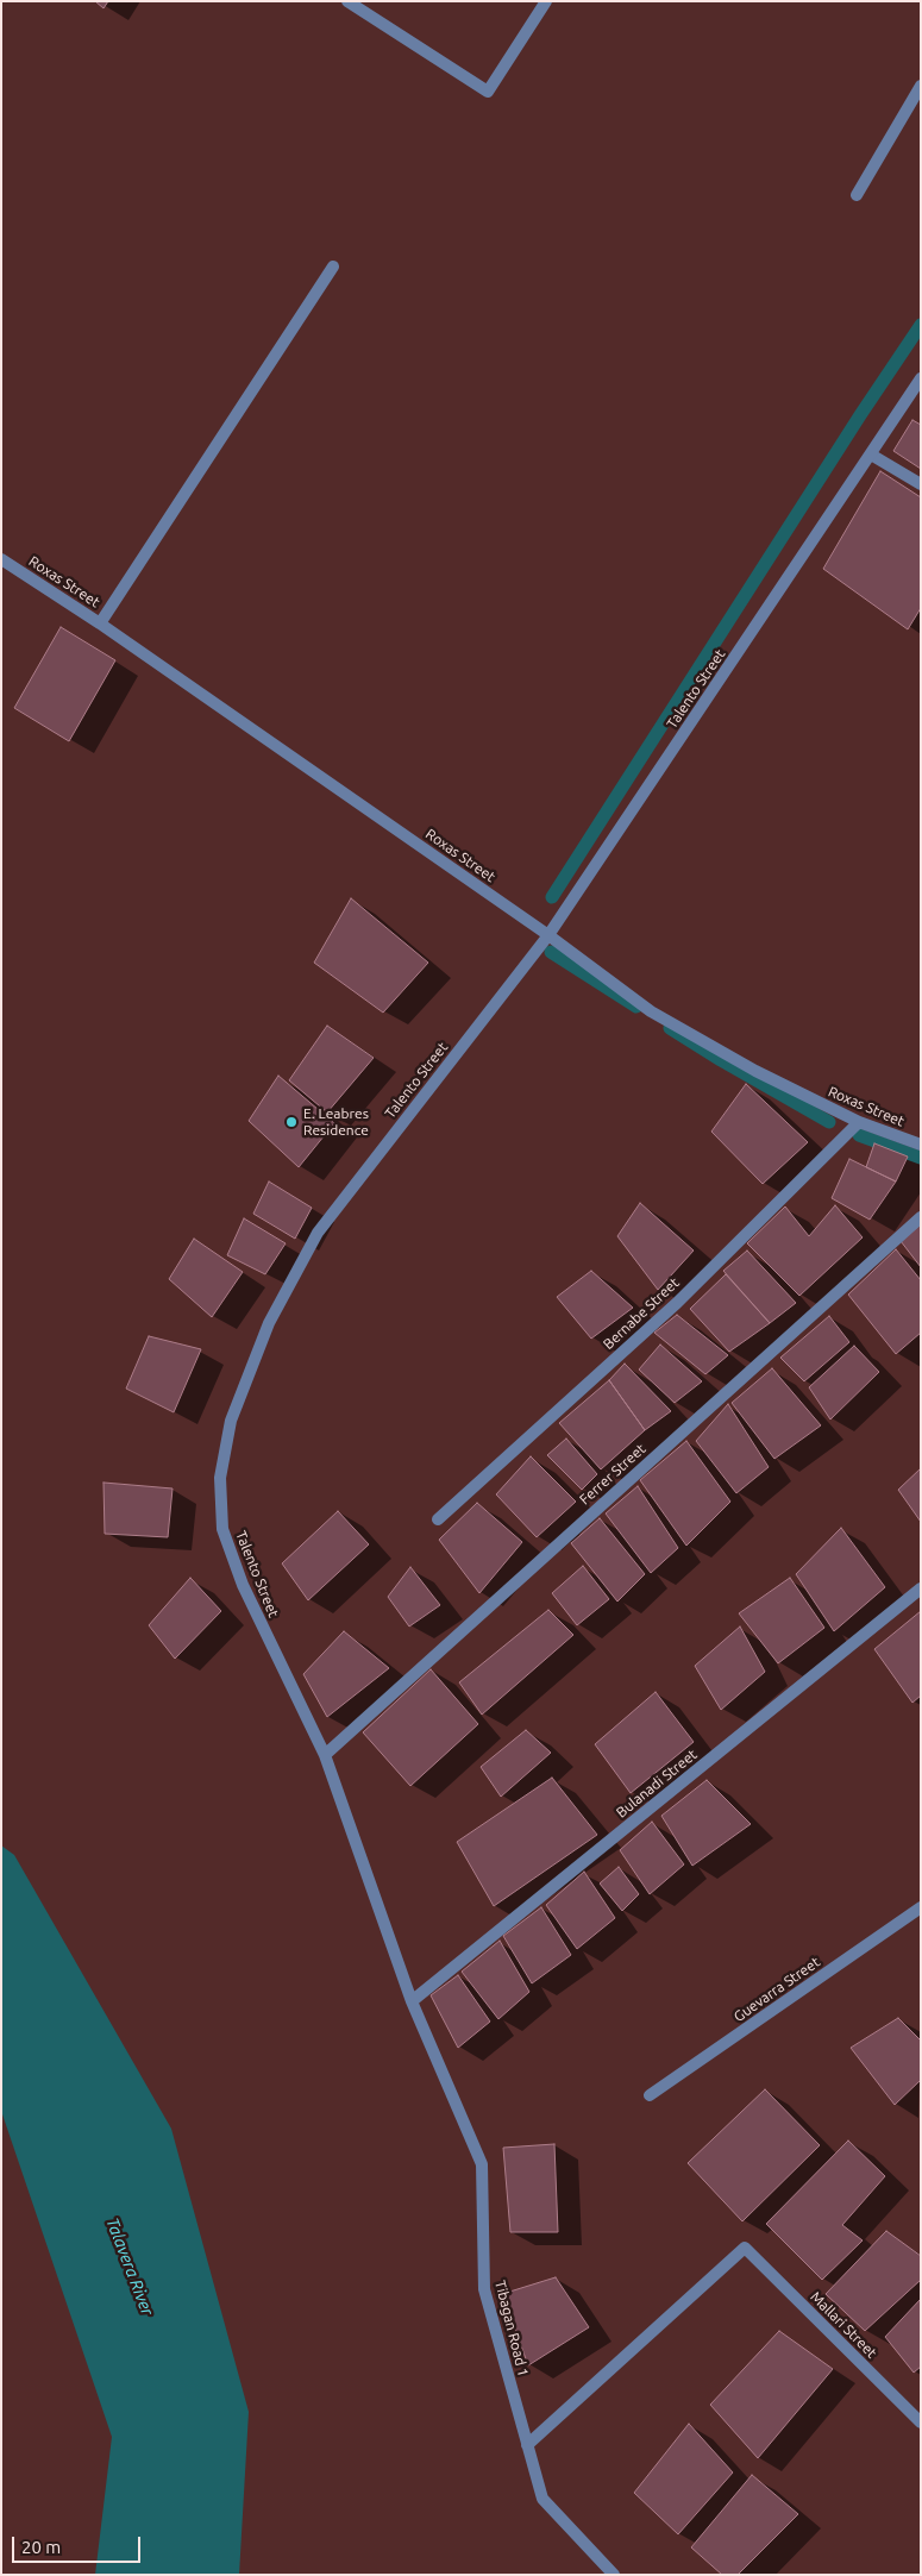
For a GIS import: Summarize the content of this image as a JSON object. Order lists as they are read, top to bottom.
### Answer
{
  "streets": {
    "street": [
      "Roxas Street",
      "Talento Street",
      "Bernabe Street",
      "Ferrer Street",
      "Bulanadi Street",
      "Guevarra Street",
      "Mallari Street",
      "Tibagan Road 1"
    ]
  },
  "crossings": [
    ["Roxas Street", "Talento Street"],
    ["Roxas Street", "Bernabe Street"],
    ["Talento Street", "Ferrer Street"],
    ["Talento Street", "Bulanadi Street"],
    ["Talento Street", "Tibagan Road 1"],
    ["Bulanadi Street", "Tibagan Road 1"],
    ["Mallari Street", "Tibagan Road 1"]
  ],
  "water": ["Talavera River"],
  "places": ["E. Leabres Residence"],
  "scale_bar": "20 m"
}
